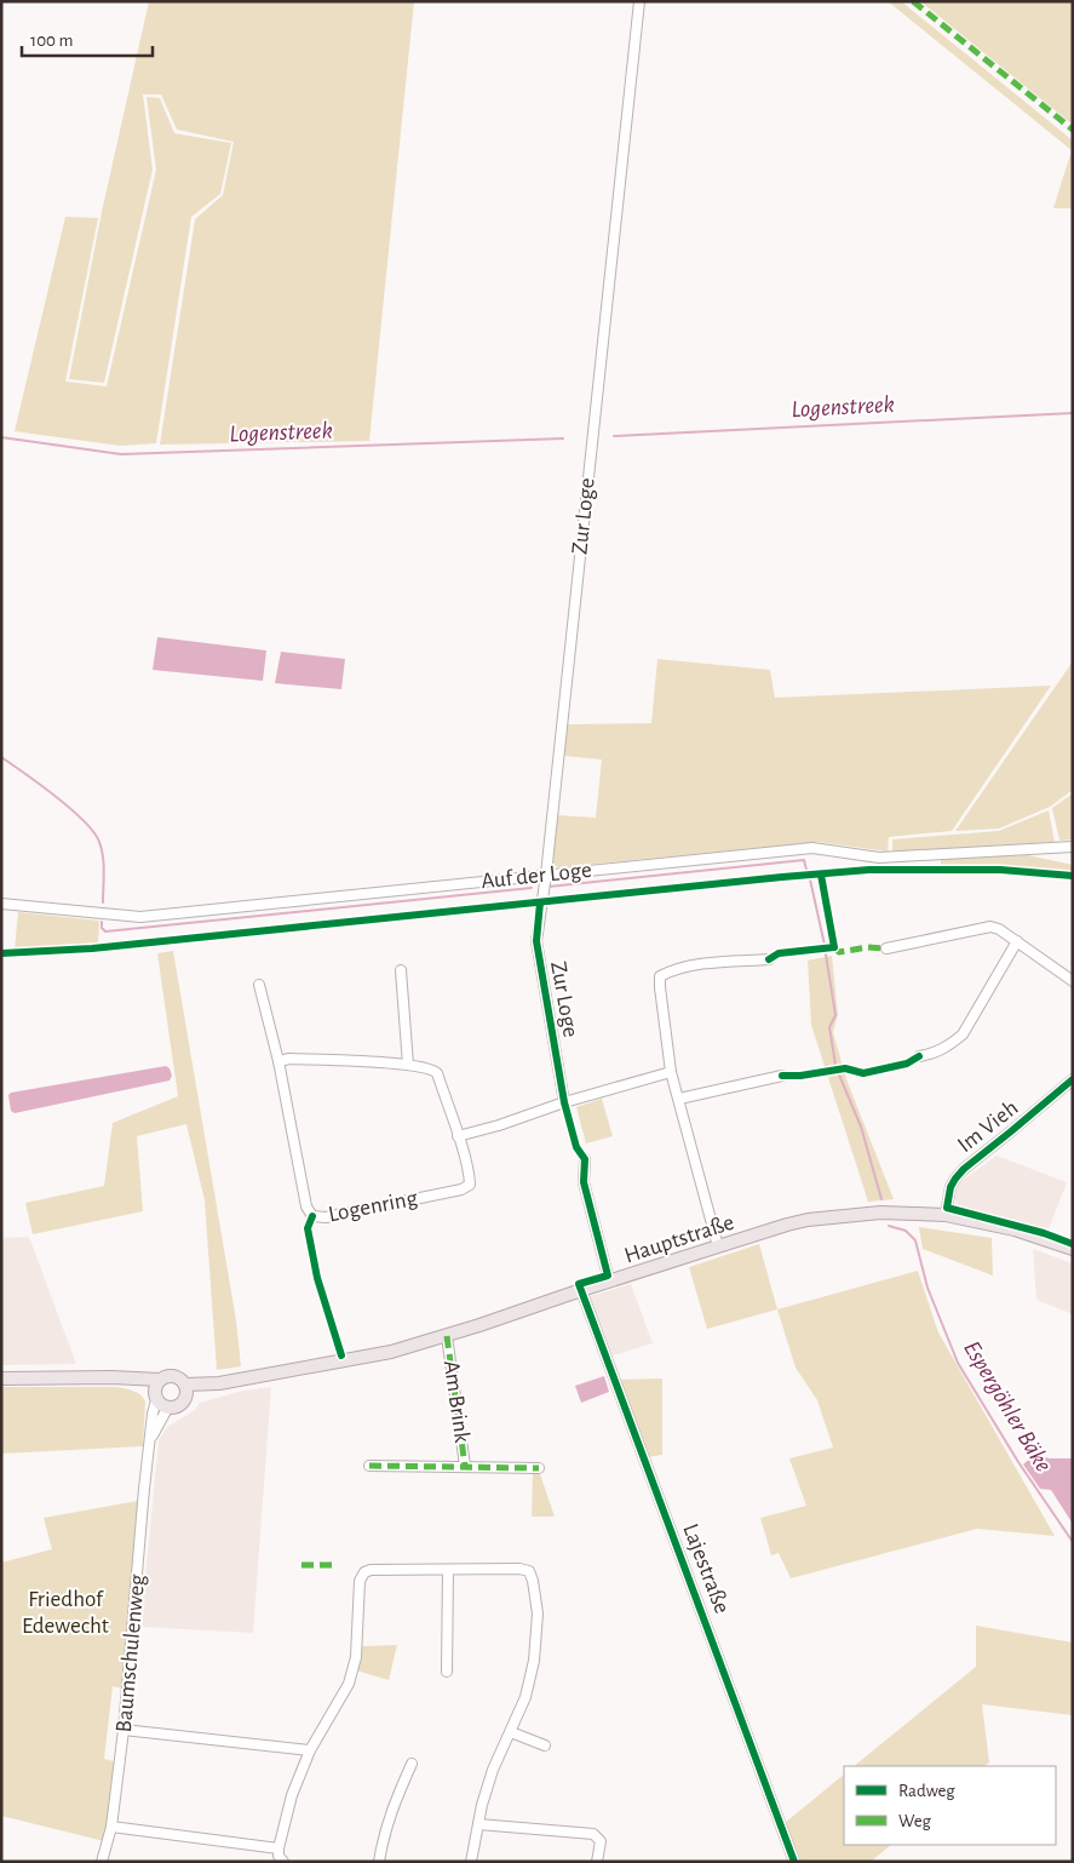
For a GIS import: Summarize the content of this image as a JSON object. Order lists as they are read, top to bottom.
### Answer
{
  "streets": {
    "main road": ["Hauptstraße"],
    "street": [
      "Zur Loge",
      "Auf der Loge",
      "Im Vieh",
      "Logenring",
      "Am Brink",
      "Lajestraße",
      "Baumschulenweg"
    ]
  },
  "crossings": [
    ["Zur Loge", "Auf der Loge"],
    ["Im Vieh", "Hauptstraße"],
    ["Hauptstraße", "Am Brink"],
    ["Hauptstraße", "Lajestraße"],
    ["Hauptstraße", "Baumschulenweg"]
  ],
  "water": ["Logenstreek", "Espergöhler Bäke"],
  "parks": ["Friedhof Edewecht"],
  "legend": ["Radweg", "Weg"],
  "scale_bar": "100 m"
}
